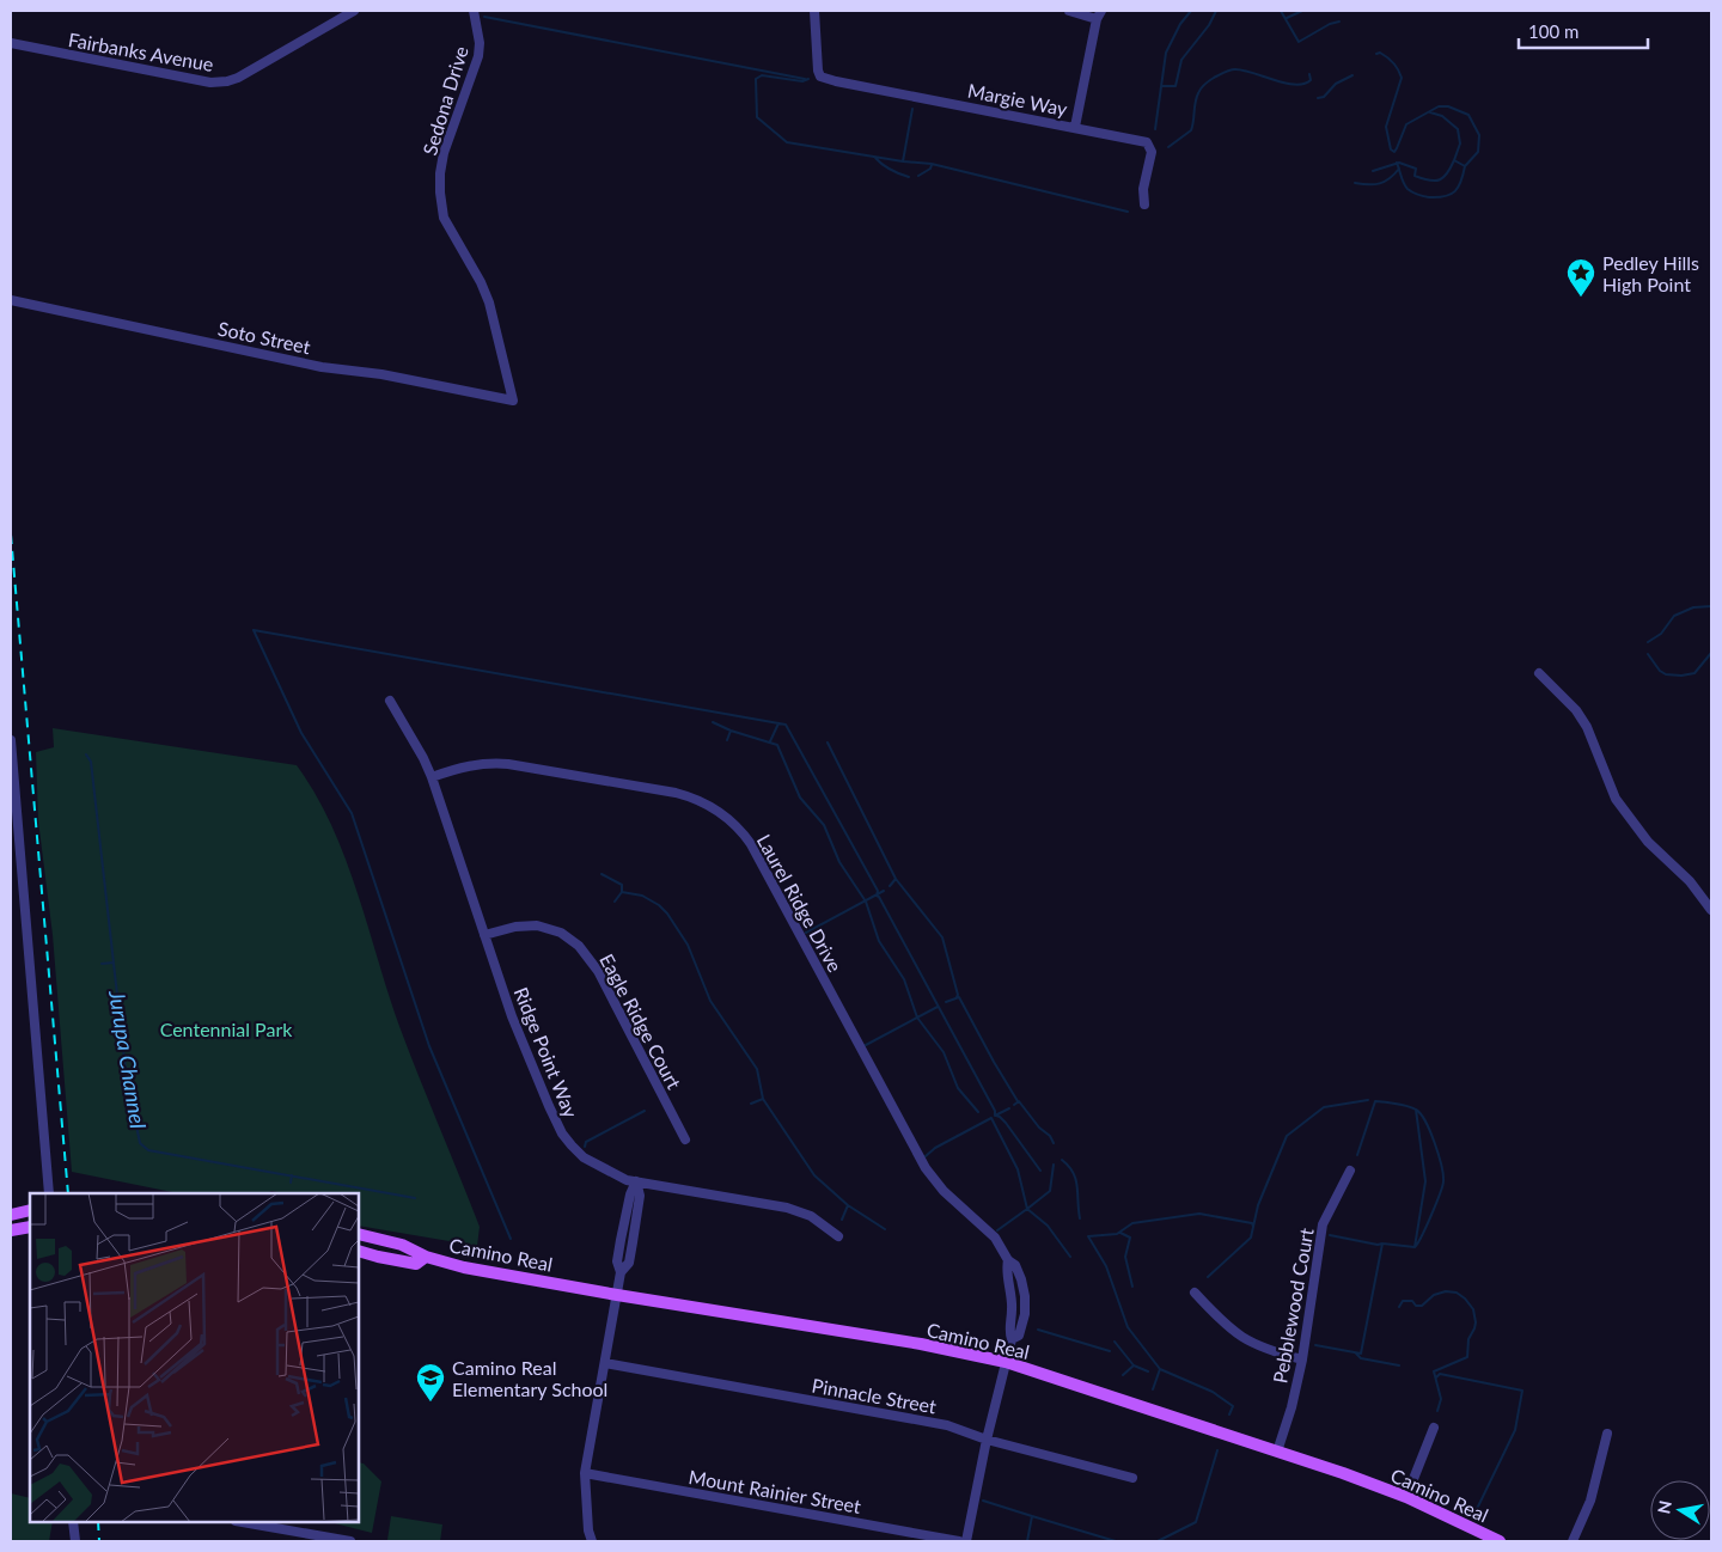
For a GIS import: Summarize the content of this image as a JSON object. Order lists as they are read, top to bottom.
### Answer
{
  "streets": {
    "main road": ["Camino Real"],
    "street": [
      "Fairbanks Avenue",
      "Margie Way",
      "Sedona Drive",
      "Soto Street",
      "Laurel Ridge Drive",
      "Eagle Ridge Court",
      "Ridge Point Way",
      "Pebblewood Court",
      "Pinnacle Street",
      "Mount Rainier Street"
    ]
  },
  "crossings": [
    ["Sedona Drive", "Soto Street"],
    ["Laurel Ridge Drive", "Ridge Point Way"],
    ["Laurel Ridge Drive", "Camino Real"],
    ["Laurel Ridge Drive", "Pinnacle Street"],
    ["Eagle Ridge Court", "Ridge Point Way"],
    ["Camino Real", "Pebblewood Court"]
  ],
  "water": ["Jurupa Channel"],
  "parks": ["Centennial Park"],
  "places": {
    "place": ["Pedley Hills High Point"],
    "school or university": ["Camino Real Elementary School"]
  },
  "scale_bar": "100 m",
  "north": "left"
}
